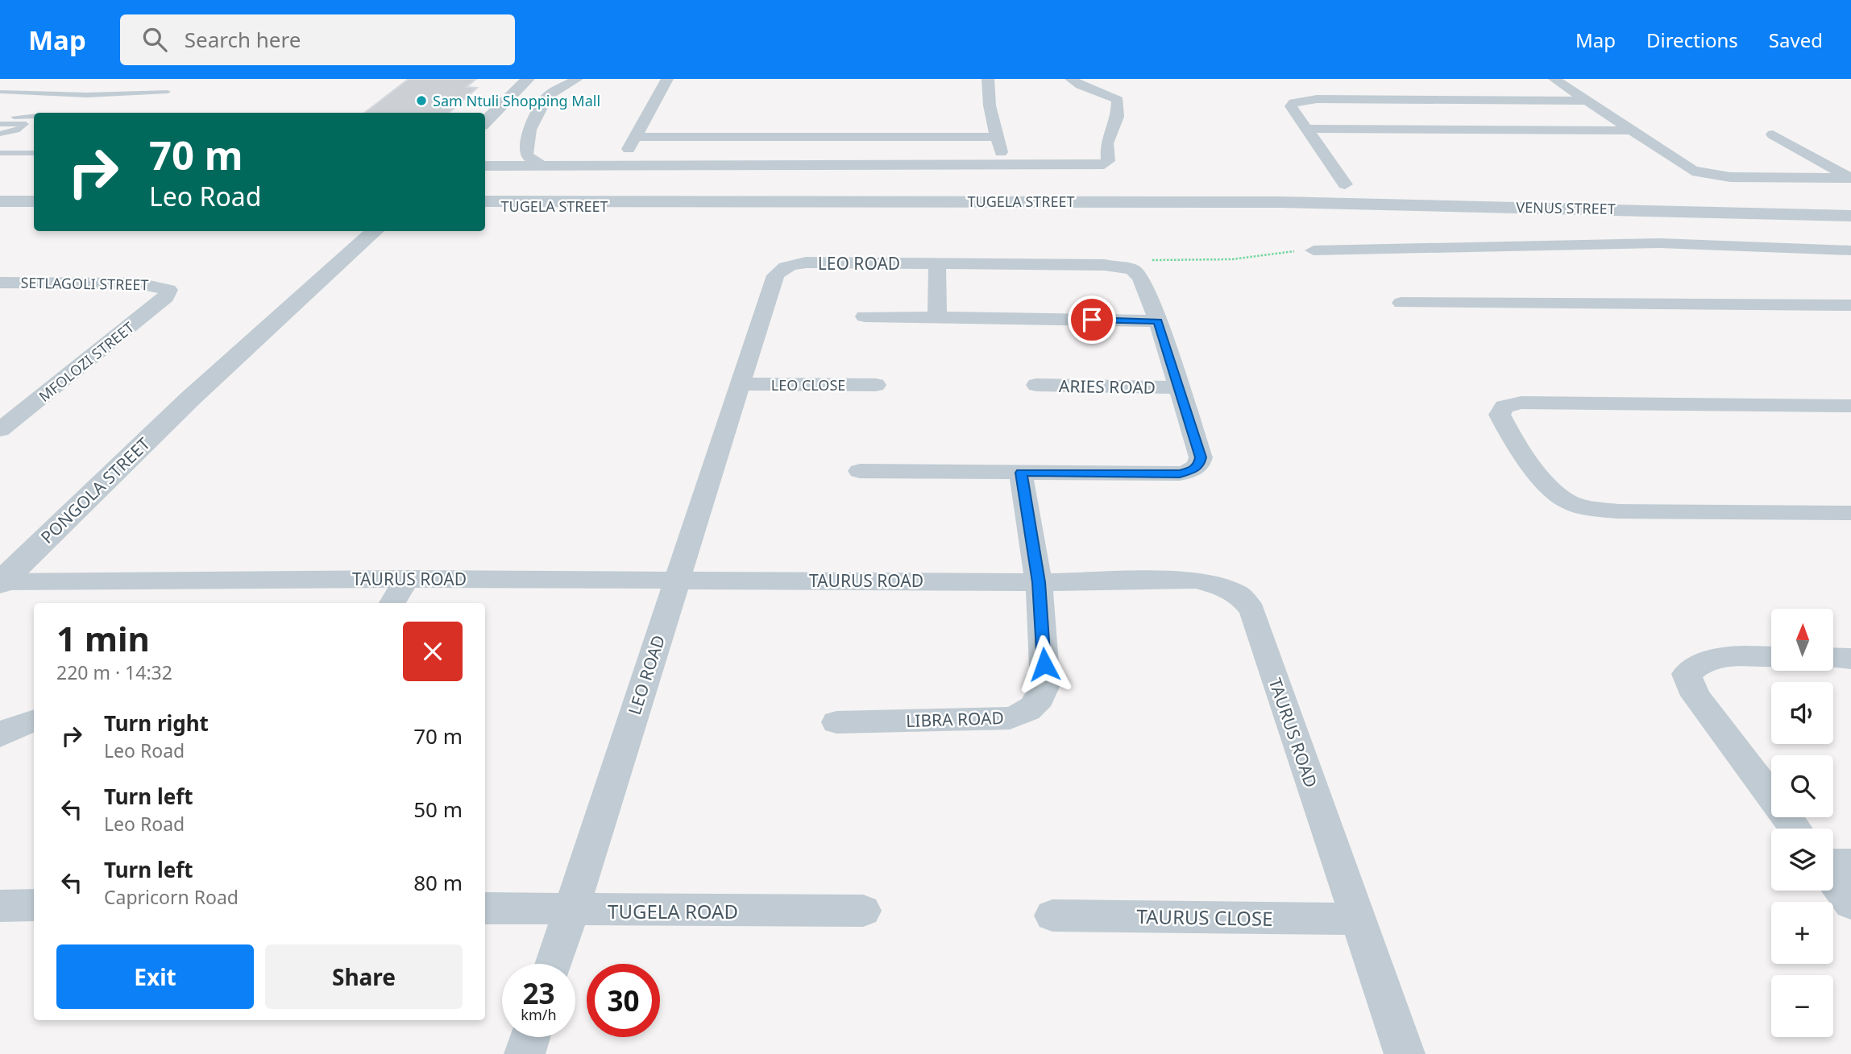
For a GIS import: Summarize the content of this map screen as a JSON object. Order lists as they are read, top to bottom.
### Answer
{
  "streets": {
    "street": [
      "TUGELA STREET",
      "VENUS STREET",
      "LEO ROAD",
      "SETLAGOLI STREET",
      "MFOLOZI STREET",
      "LEO CLOSE",
      "ARIES ROAD",
      "PONGOLA STREET",
      "TAURUS ROAD",
      "LIBRA ROAD",
      "TUGELA ROAD",
      "TAURUS CLOSE"
    ]
  },
  "crossings": [
    ["TUGELA STREET", "VENUS STREET"],
    ["LEO ROAD", "LEO CLOSE"],
    ["LEO ROAD", "TAURUS ROAD"],
    ["LEO ROAD", "TUGELA ROAD"],
    ["SETLAGOLI STREET", "MFOLOZI STREET"],
    ["PONGOLA STREET", "TAURUS ROAD"],
    ["TAURUS ROAD", "LIBRA ROAD"],
    ["TAURUS ROAD", "TAURUS CLOSE"]
  ],
  "places": ["Sam Ntuli Shopping Mall"],
  "north": "top",
  "page": {
    "header": "Map",
    "search": "Search here",
    "nav": ["Map", "Directions", "Saved"],
    "turn": ["70 m", "Leo Road"],
    "heading": ["1 min", "220 m · 14:32"],
    "map_buttons": ["+", "−"],
    "list": [
      {
        "name": "Turn right",
        "note": "Leo Road",
        "value": "70 m"
      },
      {
        "name": "Turn left",
        "note": "Leo Road",
        "value": "50 m"
      },
      {
        "name": "Turn left",
        "note": "Capricorn Road",
        "value": "80 m"
      }
    ],
    "buttons": ["Exit", "Share"],
    "speed": "23 km/h",
    "limit": "30"
  }
}
